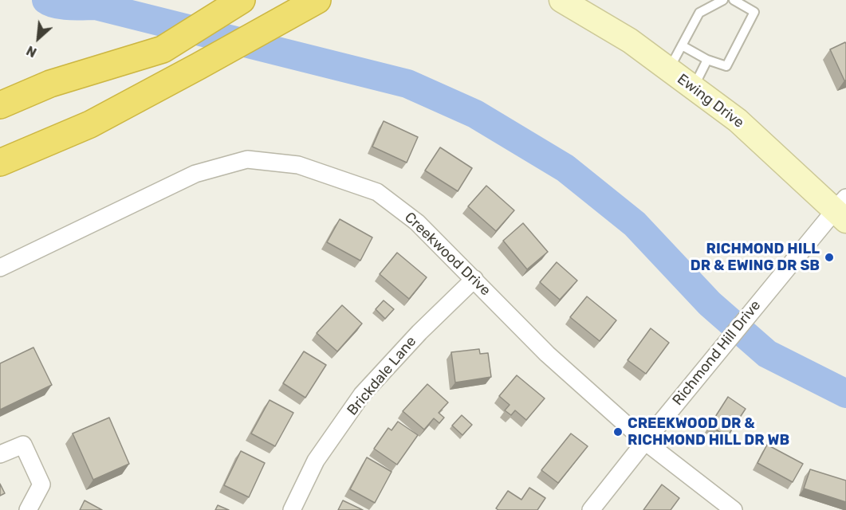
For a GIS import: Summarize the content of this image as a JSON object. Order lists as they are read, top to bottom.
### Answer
{
  "streets": {
    "main road": ["Ewing Drive"],
    "street": ["Creekwood Drive", "Richmond Hill Drive", "Brickdale Lane"]
  },
  "crossings": [
    ["Ewing Drive", "Richmond Hill Drive"],
    ["Creekwood Drive", "Richmond Hill Drive"],
    ["Creekwood Drive", "Brickdale Lane"]
  ],
  "places": ["RICHMOND HILL DR & EWING DR SB", "CREEKWOOD DR & RICHMOND HILL DR WB"],
  "north": "bottom left"
}
